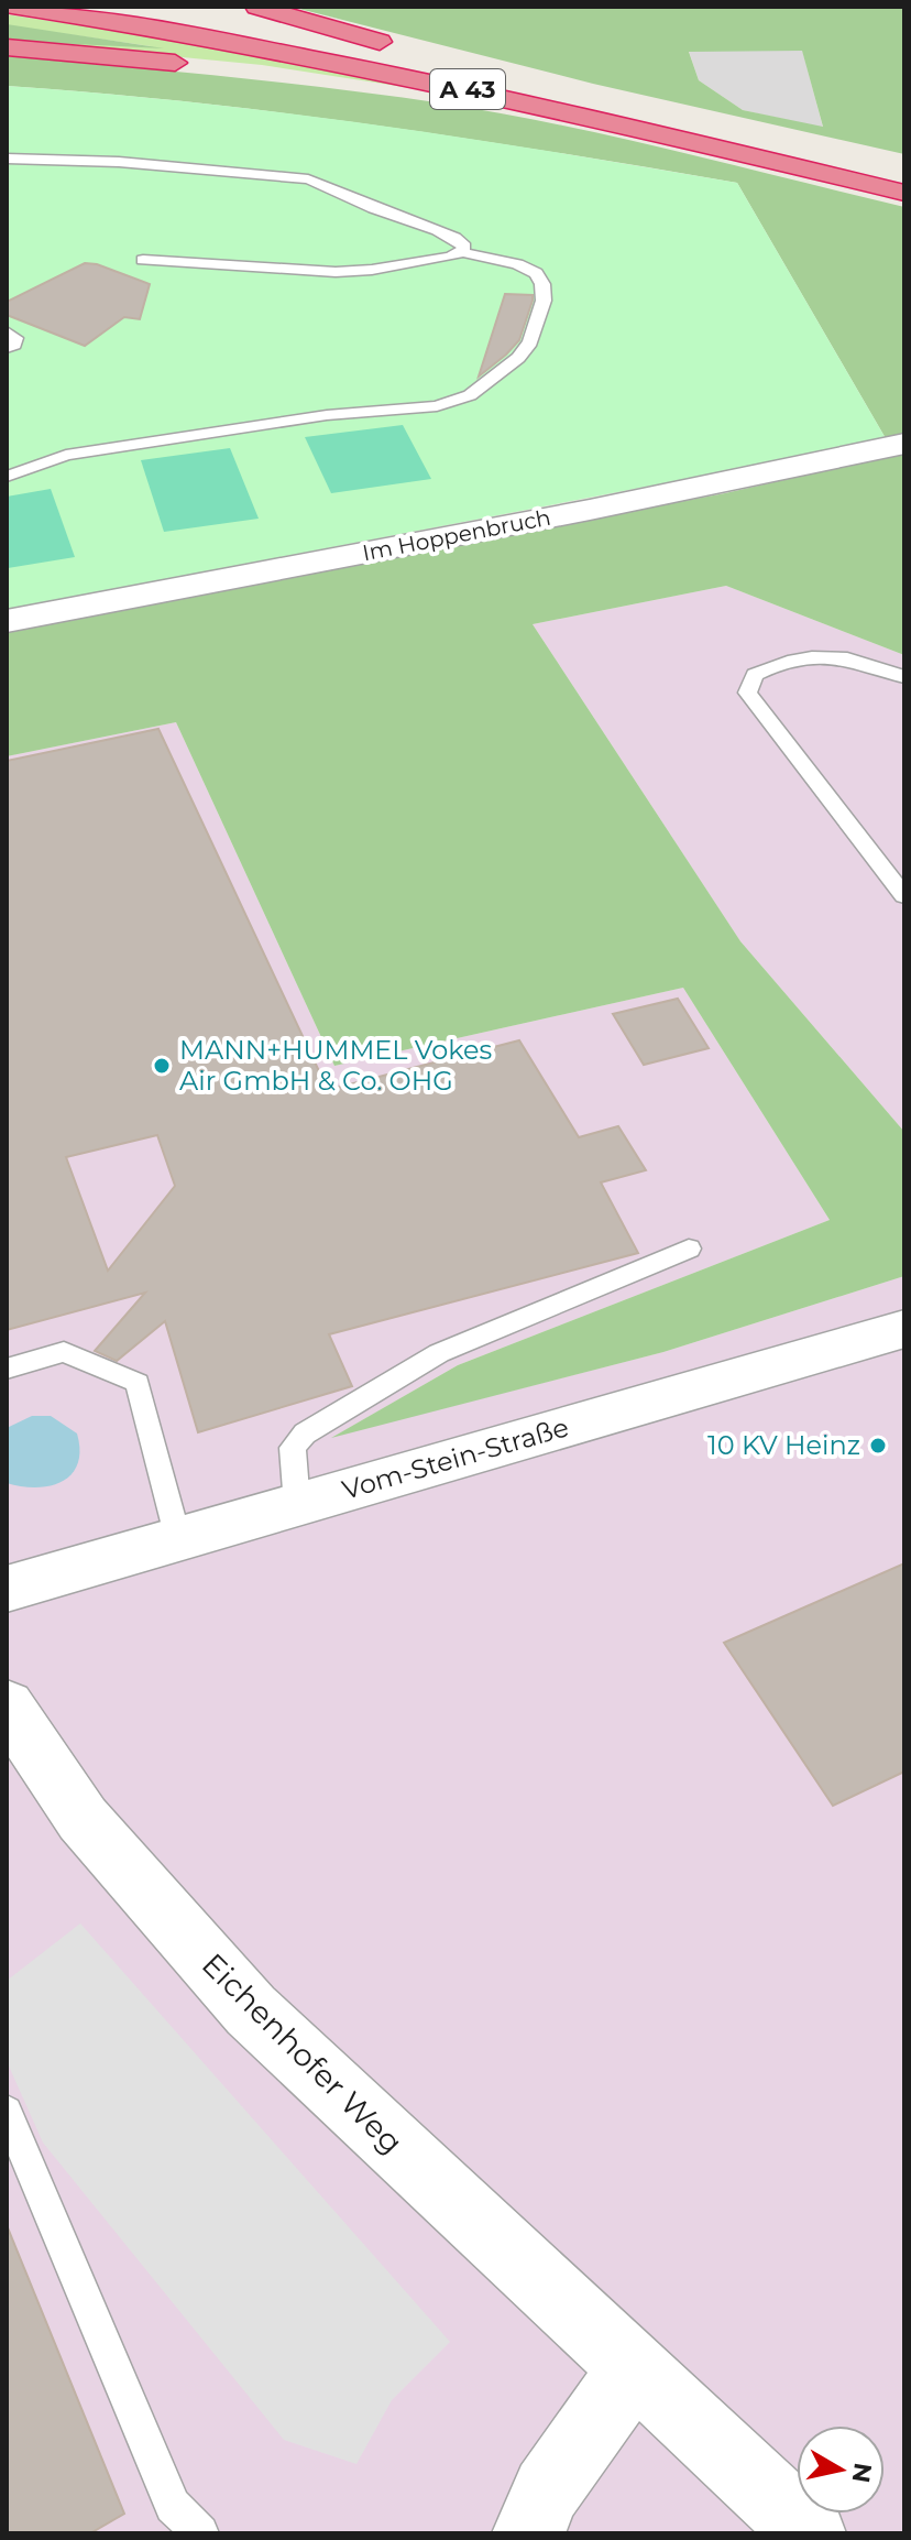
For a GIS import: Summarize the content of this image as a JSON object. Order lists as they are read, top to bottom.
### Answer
{
  "streets": {
    "highway": ["A 43"],
    "street": ["Im Hoppenbruch", "Vom-Stein-Straße", "Eichenhofer Weg"]
  },
  "places": ["MANN+HUMMEL Vokes Air GmbH & Co. OHG", "10 KV Heinz"],
  "north": "right"
}
